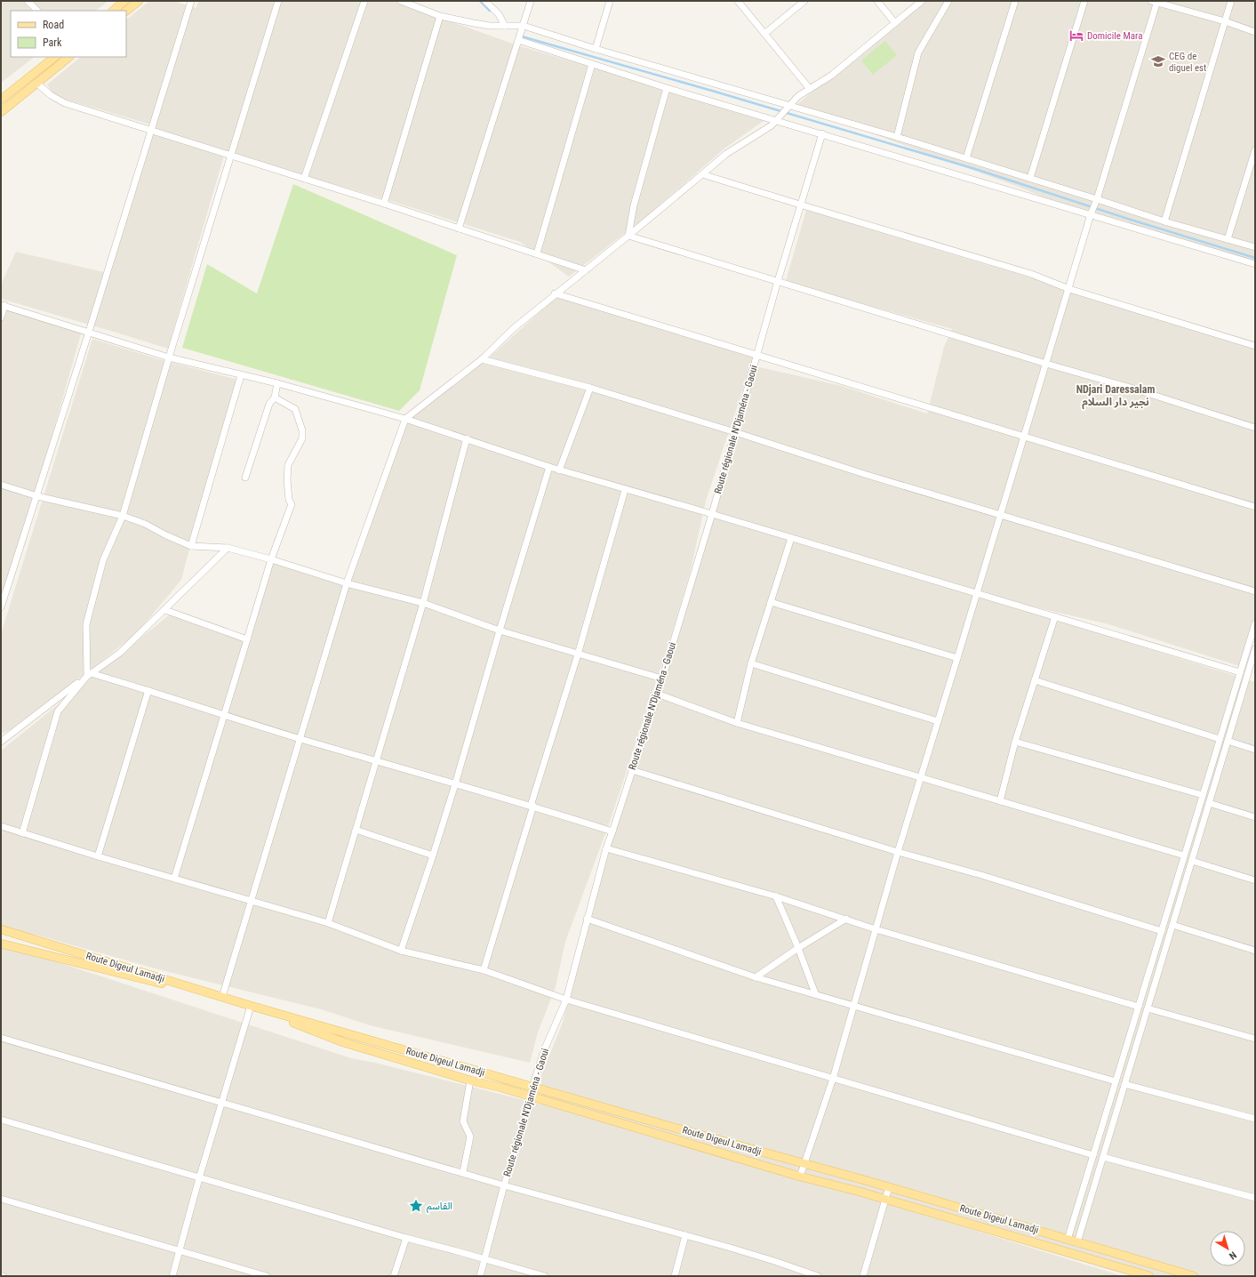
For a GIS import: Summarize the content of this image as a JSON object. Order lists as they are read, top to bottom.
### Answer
{
  "streets": {
    "main road": ["Route Digeul Lamadji"],
    "street": ["Route régionale N'Djaména - Gaoui"]
  },
  "crossings": [
    ["Route régionale N'Djaména - Gaoui", "Route Digeul Lamadji"]
  ],
  "districts": ["NDjari Daressalam نجير دار السلام"],
  "places": {
    "hotel": ["Domicile Mara"],
    "school or university": ["CEG de diguel est"],
    "place": ["القاسم"]
  },
  "legend": ["Road", "Park"],
  "north": "bottom right"
}
